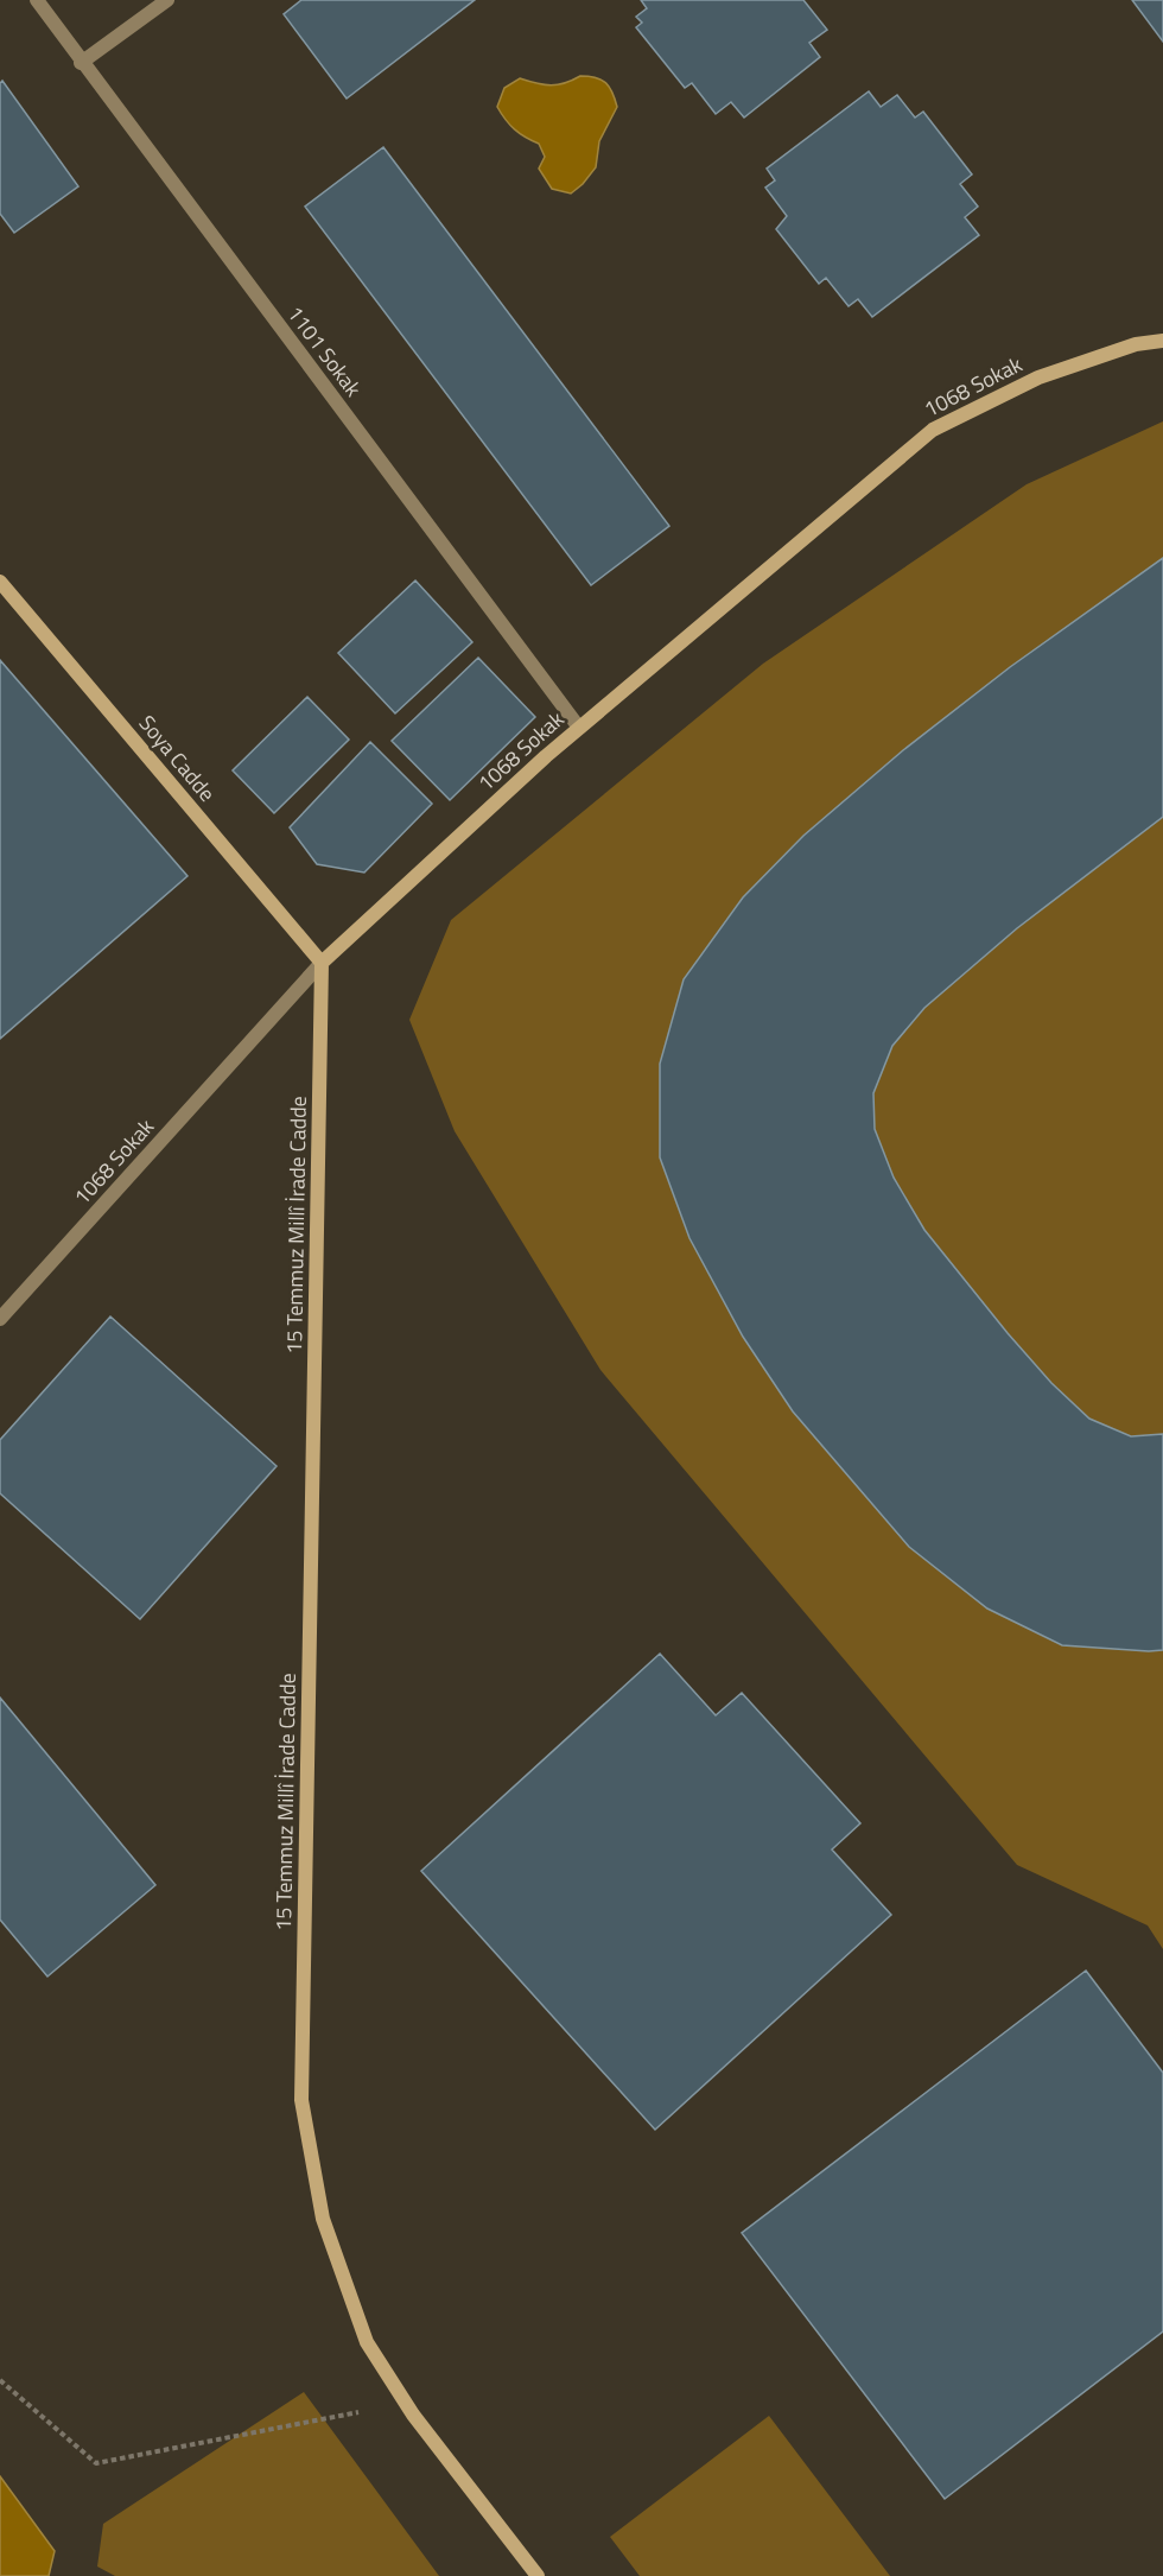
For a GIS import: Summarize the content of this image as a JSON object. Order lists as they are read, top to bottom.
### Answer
{
  "streets": {
    "main road": ["1068 Sokak", "Soya Cadde", "15 Temmuz Millî İrade Cadde"],
    "street": ["1101 Sokak"]
  },
  "crossings": [
    ["1101 Sokak", "1068 Sokak"],
    ["1068 Sokak", "Soya Cadde"],
    ["1068 Sokak", "15 Temmuz Millî İrade Cadde"],
    ["Soya Cadde", "15 Temmuz Millî İrade Cadde"]
  ]
}
